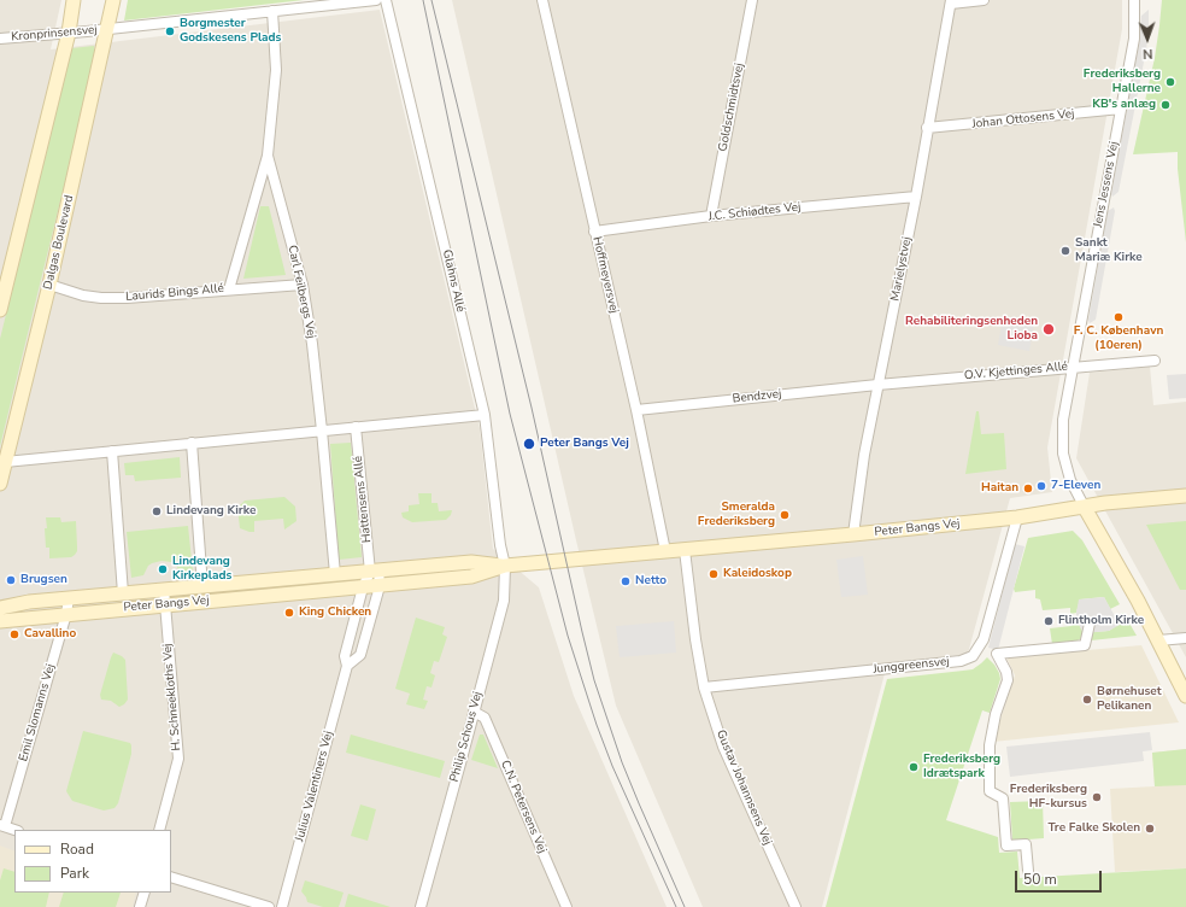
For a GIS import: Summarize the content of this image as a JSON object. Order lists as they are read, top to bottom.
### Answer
{
  "streets": {
    "street": [
      "Kronprinsensvej",
      "Goldschmidtsvej",
      "Johan Ottosens Vej",
      "Jens Jessens Vej",
      "J.C. Schiødtes Vej",
      "Dalgas Boulevard",
      "Marielystvej",
      "Hoffmeyersvej",
      "Glahns Allé",
      "Carl Feilbergs Vej",
      "Laurids Bings Allé",
      "O.V. Kjettinges Allé",
      "Bendzvej",
      "Hattensens Allé",
      "Peter Bangs Vej",
      "Junggreensvej",
      "H. Schneekloths Vej",
      "Emil Slomanns Vej",
      "Philip Schous Vej",
      "Julius Valentiners Vej",
      "Gustav Johannsens Vej",
      "C.N. Petersens Vej"
    ]
  },
  "crossings": [
    ["Kronprinsensvej", "Dalgas Boulevard"],
    ["Goldschmidtsvej", "J.C. Schiødtes Vej"],
    ["Johan Ottosens Vej", "Jens Jessens Vej"],
    ["Johan Ottosens Vej", "Marielystvej"],
    ["Jens Jessens Vej", "O.V. Kjettinges Allé"],
    ["Jens Jessens Vej", "Peter Bangs Vej"],
    ["J.C. Schiødtes Vej", "Marielystvej"],
    ["J.C. Schiødtes Vej", "Hoffmeyersvej"],
    ["Dalgas Boulevard", "Laurids Bings Allé"],
    ["Marielystvej", "O.V. Kjettinges Allé"],
    ["Marielystvej", "Bendzvej"],
    ["Marielystvej", "Peter Bangs Vej"],
    ["Hoffmeyersvej", "Bendzvej"],
    ["Hoffmeyersvej", "Peter Bangs Vej"],
    ["Glahns Allé", "Peter Bangs Vej"],
    ["Glahns Allé", "Philip Schous Vej"],
    ["Carl Feilbergs Vej", "Laurids Bings Allé"],
    ["O.V. Kjettinges Allé", "Bendzvej"],
    ["Hattensens Allé", "Peter Bangs Vej"],
    ["Hattensens Allé", "Julius Valentiners Vej"],
    ["Peter Bangs Vej", "Junggreensvej"],
    ["Peter Bangs Vej", "H. Schneekloths Vej"],
    ["Peter Bangs Vej", "Emil Slomanns Vej"],
    ["Peter Bangs Vej", "Philip Schous Vej"],
    ["Peter Bangs Vej", "Julius Valentiners Vej"],
    ["Peter Bangs Vej", "Gustav Johannsens Vej"],
    ["Junggreensvej", "Gustav Johannsens Vej"],
    ["Philip Schous Vej", "C.N. Petersens Vej"]
  ],
  "places": [
    "Borgmester Godskesens Plads",
    "Frederiksberg Hallerne",
    "KB's anlæg",
    "Sankt Mariæ Kirke",
    "F. C. København (10eren)",
    "Rehabiliteringsenheden Lioba",
    "Peter Bangs Vej",
    "7-Eleven",
    "Haitan",
    "Lindevang Kirke",
    "Smeralda Frederiksberg",
    "Lindevang Kirkeplads",
    "Kaleidoskop",
    "Brugsen",
    "Netto",
    "King Chicken",
    "Flintholm Kirke",
    "Cavallino",
    "Børnehuset Pelikanen",
    "Frederiksberg Idrætspark",
    "Frederiksberg HF-kursus",
    "Tre Falke Skolen"
  ],
  "legend": ["Road", "Park"],
  "scale_bar": "50 m",
  "north": "bottom"
}
